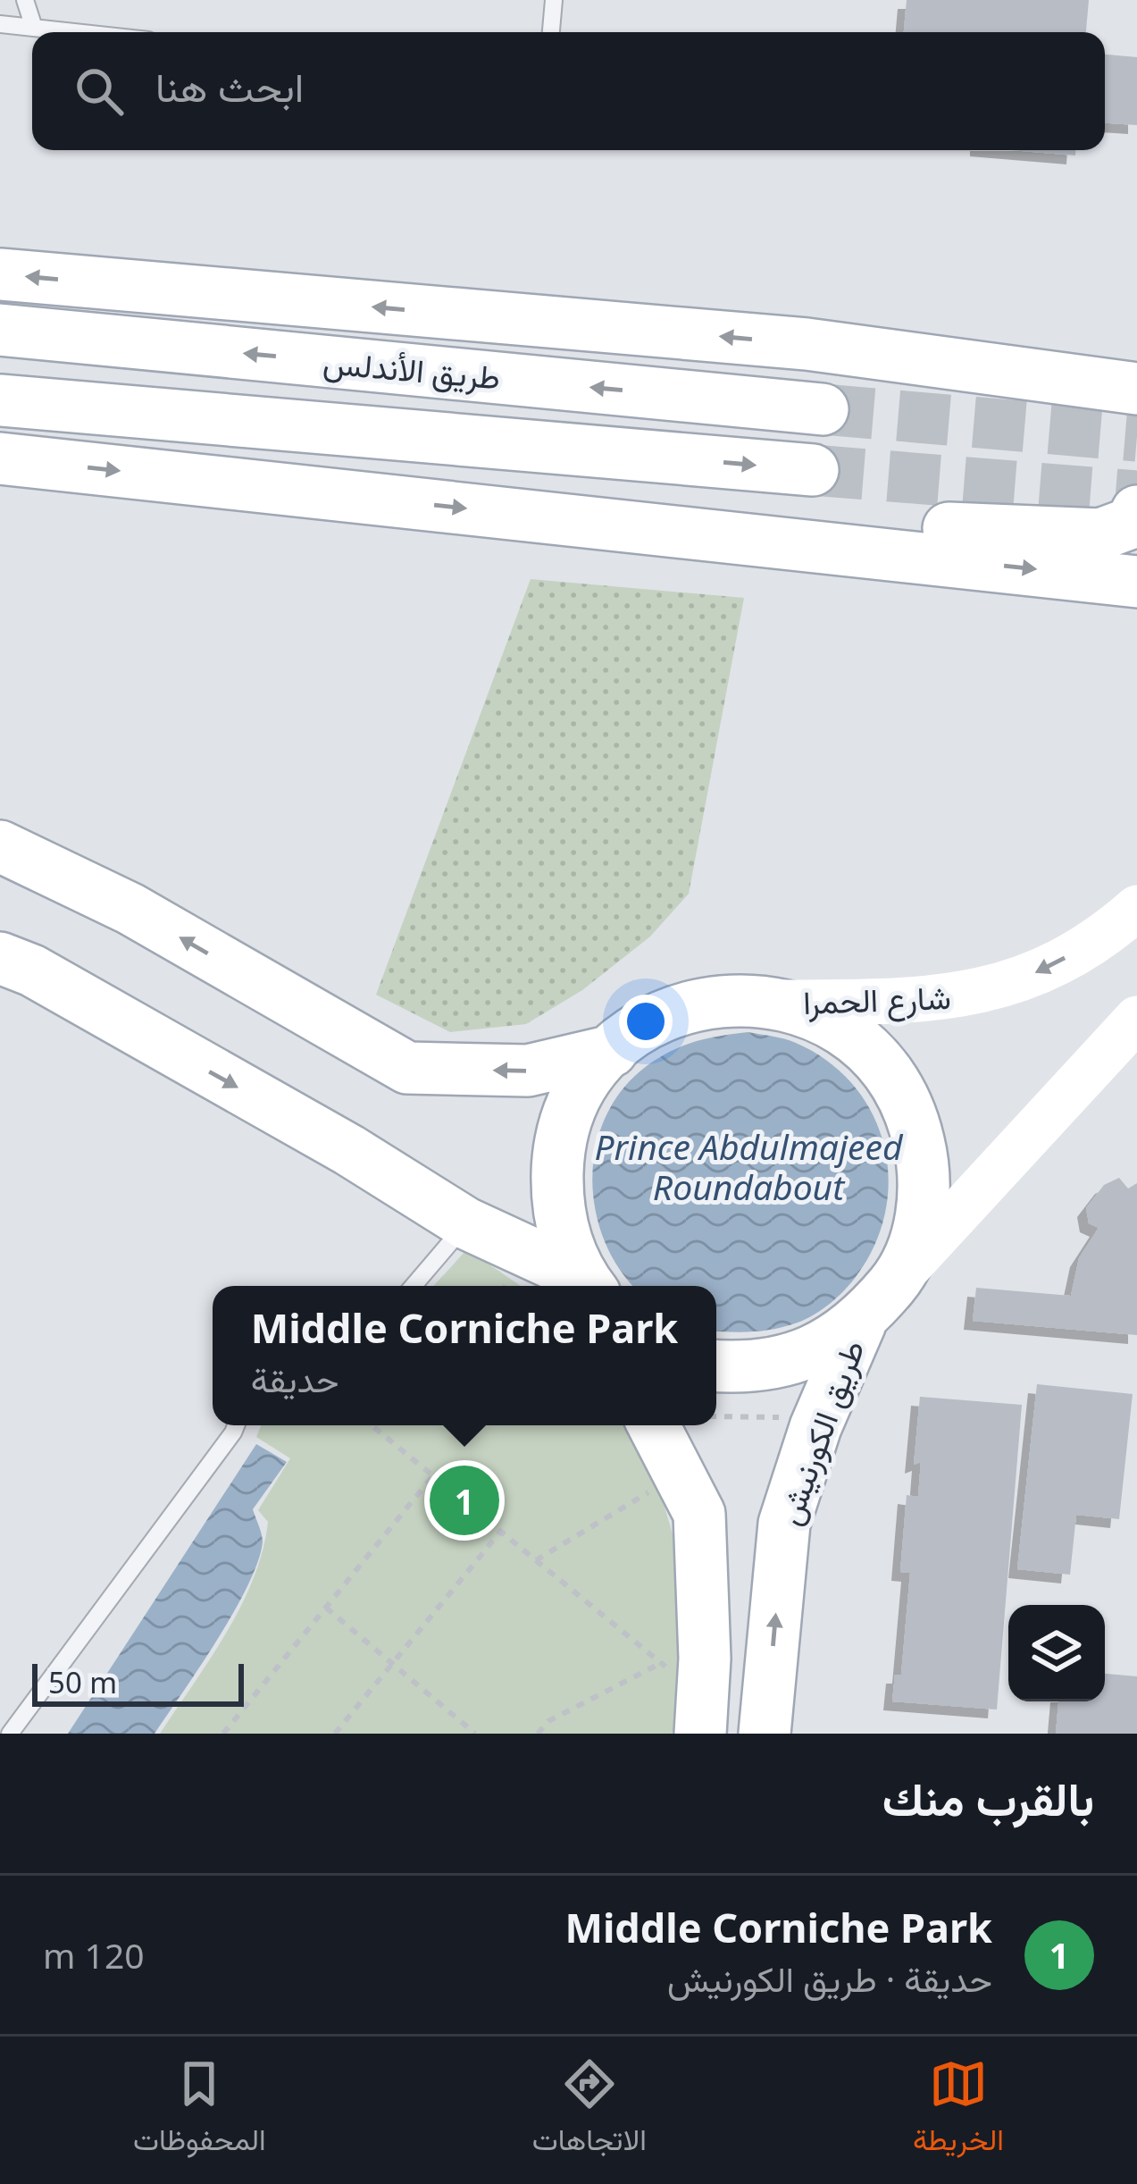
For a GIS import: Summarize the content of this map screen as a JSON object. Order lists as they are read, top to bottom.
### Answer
{
  "streets": {
    "main road": ["طريق الأندلس", "شارع الحمرا", "طريق الكورنيش"]
  },
  "one_way": ["شارع الحمرا"],
  "water": ["Prince Abdulmajeed Roundabout"],
  "scale_bar": "50 m",
  "page": {
    "search": "ابحث هنا",
    "popup": ["Middle Corniche Park", "حديقة"],
    "pins": "1",
    "scale": "50 m",
    "heading": "بالقرب منك",
    "list": [
      {
        "mark": "1",
        "name": "Middle Corniche Park",
        "note": "حديقة · طريق الكورنيش",
        "value": "120 m"
      }
    ],
    "nav": ["الخريطة", "الاتجاهات", "المحفوظات"]
  }
}
